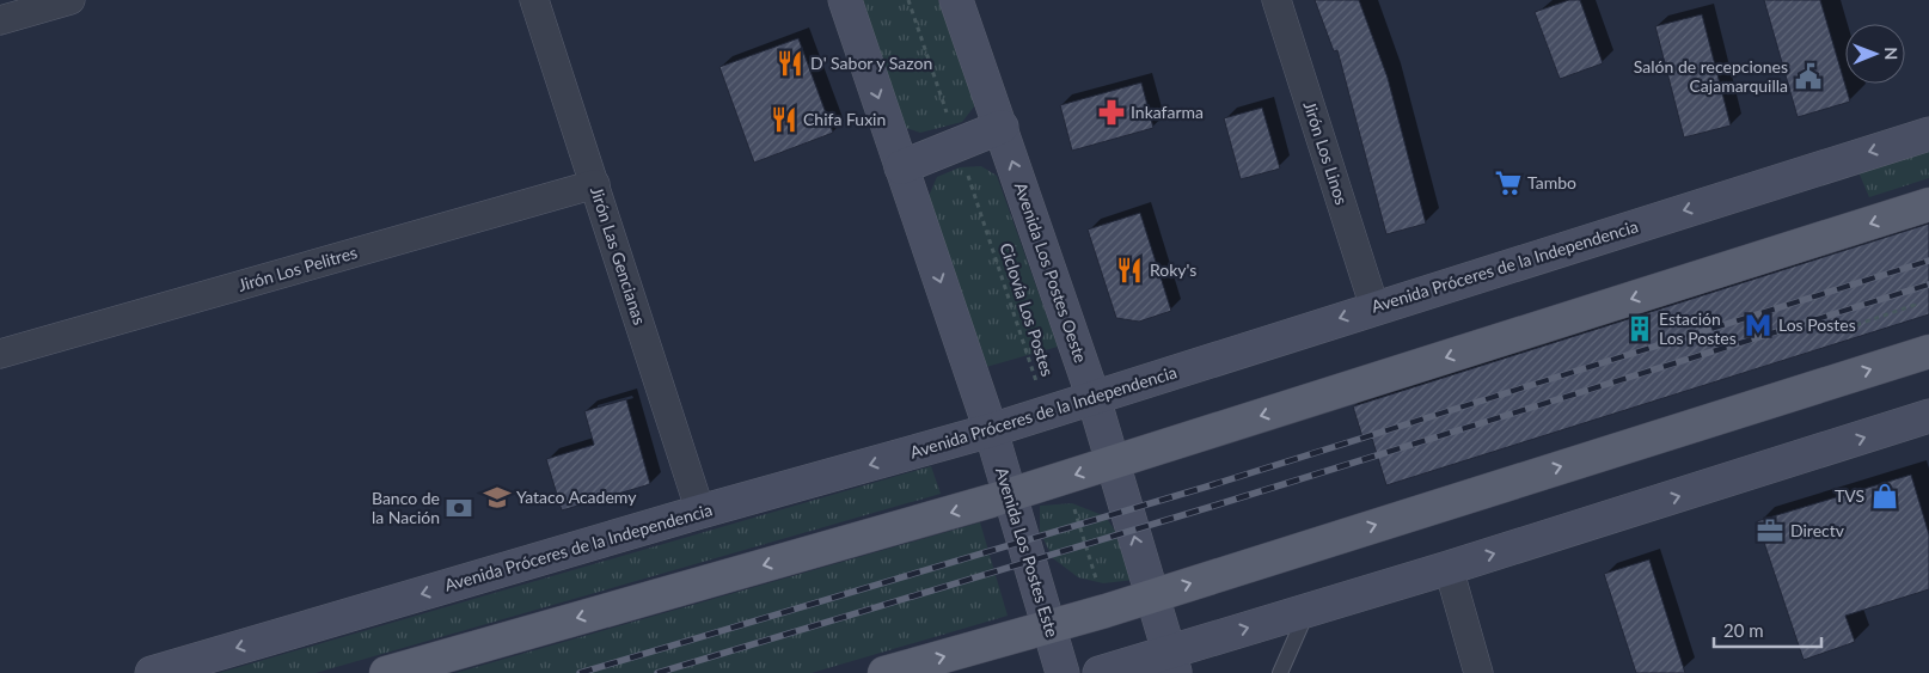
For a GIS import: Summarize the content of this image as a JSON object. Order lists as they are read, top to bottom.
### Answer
{
  "streets": {
    "main road": ["Avenida Próceres de la Independencia", "Avenida Los Postes Oeste", "Avenida Los Postes Este"],
    "street": ["Jirón Los Linos", "Jirón Las Gencianas", "Jirón Los Pelitres"],
    "path": ["Ciclovía Los Postes"]
  },
  "crossings": [
    ["Jirón Los Linos", "Avenida Próceres de la Independencia"],
    ["Jirón Las Gencianas", "Avenida Próceres de la Independencia"],
    ["Jirón Las Gencianas", "Jirón Los Pelitres"],
    ["Avenida Próceres de la Independencia", "Avenida Los Postes Oeste"],
    ["Avenida Próceres de la Independencia", "Ciclovía Los Postes"],
    ["Avenida Próceres de la Independencia", "Avenida Los Postes Este"]
  ],
  "places": {
    "restaurant": ["D' Sabor y Sazon", "Chifa Fuxin", "Roky's"],
    "public building": ["Salón de recepciones Cajamarquilla"],
    "pharmacy": ["Inkafarma"],
    "supermarket": ["Tambo"],
    "metro station": ["Los Postes"],
    "building": ["Estación Los Postes"],
    "shop": ["TVS"],
    "school or university": ["Yataco Academy"],
    "bank": ["Banco de la Nación"],
    "office": ["Directv"]
  },
  "scale_bar": "20 m",
  "north": "right"
}
